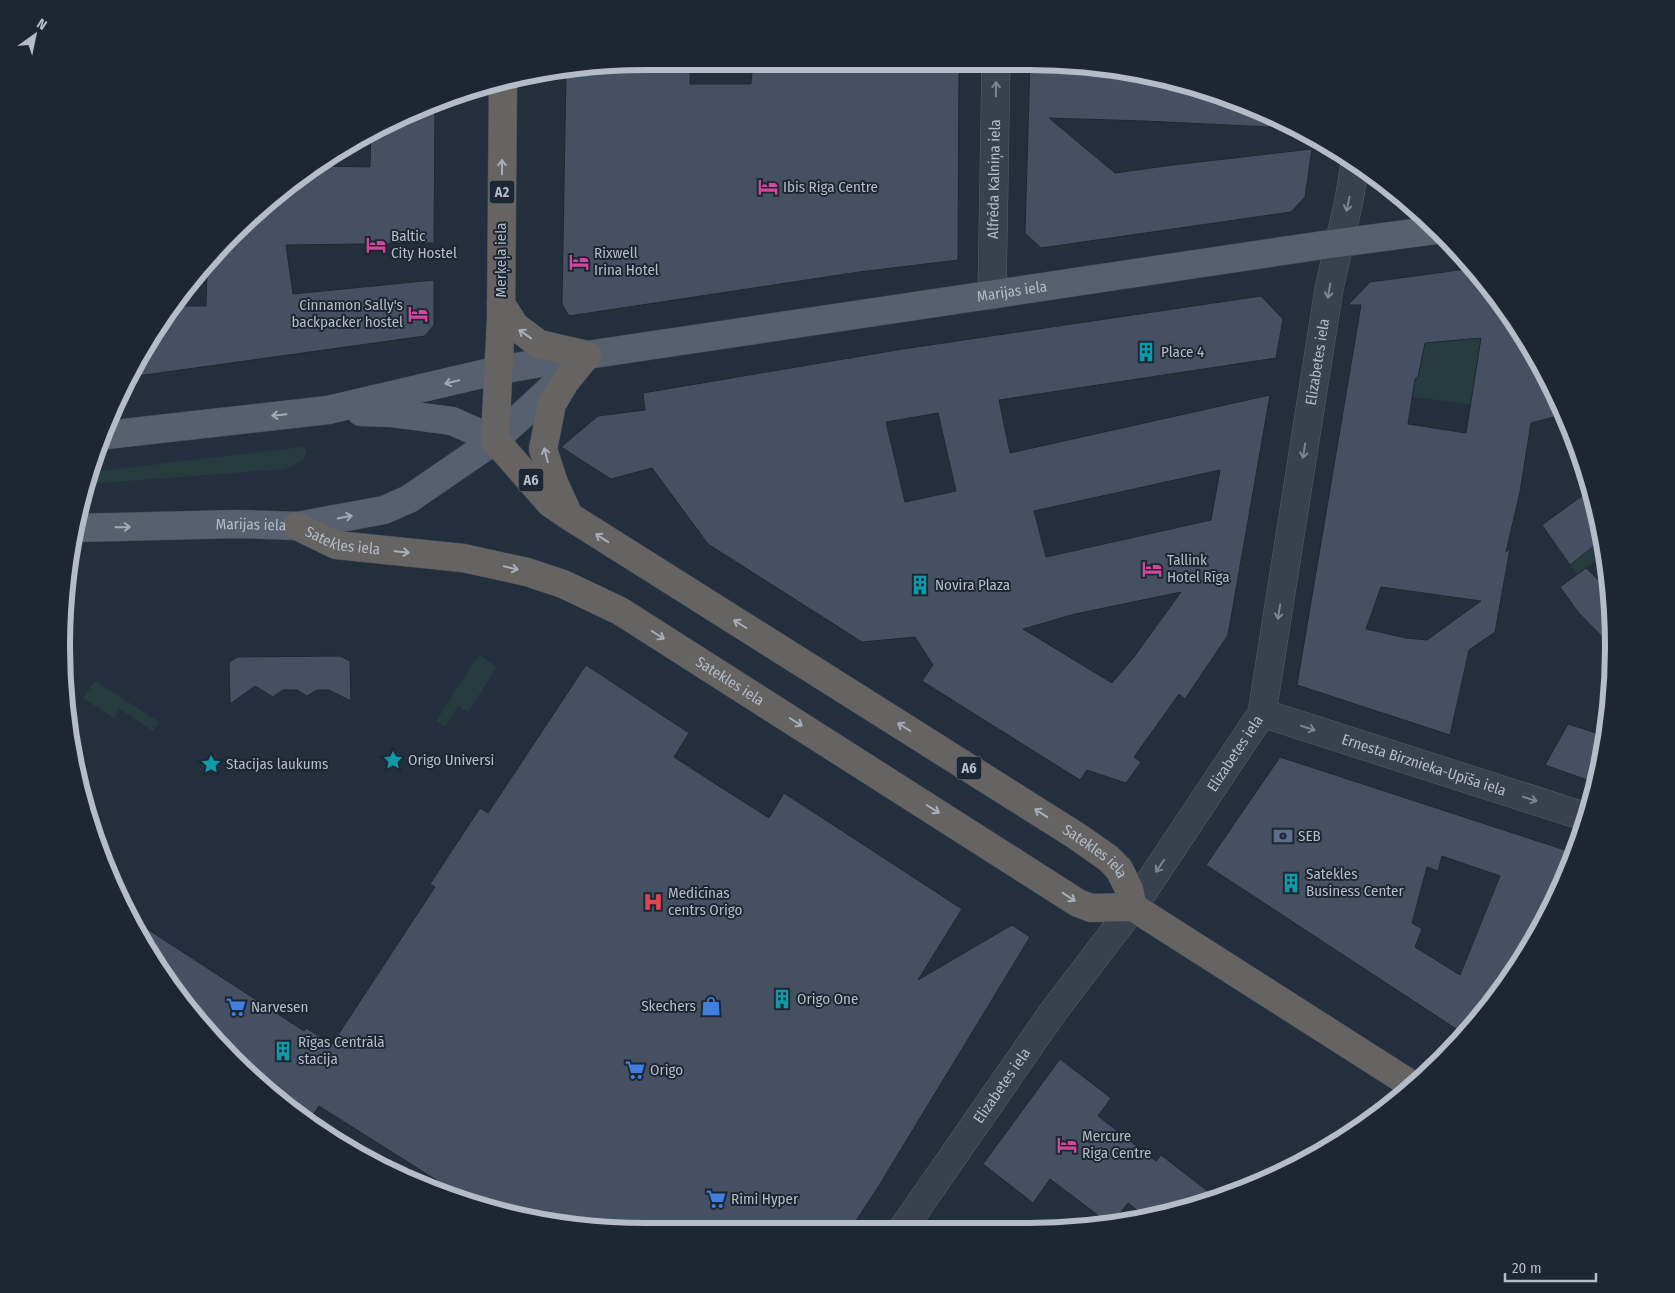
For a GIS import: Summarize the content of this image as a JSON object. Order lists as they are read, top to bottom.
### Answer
{
  "streets": {
    "highway": [
      "A2",
      "Merķeļa iela",
      "A6",
      "Satekles iela"
    ],
    "main road": ["Marijas iela"],
    "street": ["Alfrēda Kalniņa iela", "Elizabetes iela", "Ernesta Birznieka-Upīša iela"]
  },
  "crossings": [
    ["Alfrēda Kalniņa iela", "Marijas iela"],
    ["Merķeļa iela", "Marijas iela"],
    ["Merķeļa iela", "Satekles iela"],
    ["Marijas iela", "Elizabetes iela"],
    ["Marijas iela", "Satekles iela"],
    ["Elizabetes iela", "Satekles iela"],
    ["Elizabetes iela", "Ernesta Birznieka-Upīša iela"]
  ],
  "one_way": [
    "Alfrēda Kalniņa iela",
    "Merķeļa iela",
    "Elizabetes iela",
    "Ernesta Birznieka-Upīša iela"
  ],
  "places": {
    "hotel": [
      "Ibis Riga Centre",
      "Baltic City Hostel",
      "Rixwell Irina Hotel",
      "Cinnamon Sally's backpacker hostel",
      "Tallink Hotel Rīga",
      "Mercure Riga Centre"
    ],
    "building": [
      "Place 4",
      "Novira Plaza",
      "Satekles Business Center",
      "Origo One",
      "Rīgas Centrālā stacija"
    ],
    "place": ["Origo Universi", "Stacijas laukums"],
    "bank": ["SEB"],
    "hospital": ["Medicīnas centrs Origo"],
    "shop": ["Skechers"],
    "supermarket": ["Narvesen", "Origo", "Rimi Hyper"]
  },
  "scale_bar": "20 m",
  "north": "top right"
}
